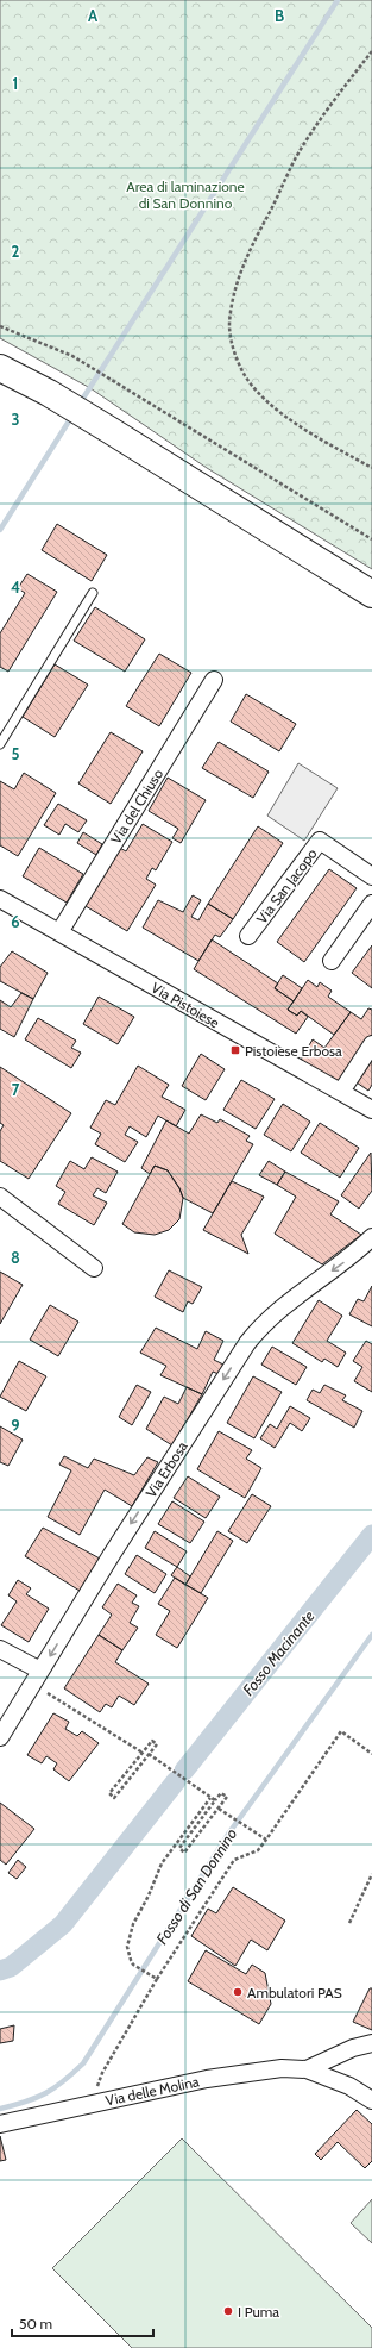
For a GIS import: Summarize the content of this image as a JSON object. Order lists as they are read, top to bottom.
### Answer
{
  "streets": {
    "street": [
      "Via del Chiuso",
      "Via San Jacopo",
      "Via Pistoiese",
      "Via Erbosa",
      "Via delle Molina"
    ]
  },
  "crossings": [
    ["Via del Chiuso", "Via Pistoiese"]
  ],
  "one_way": ["Via Erbosa"],
  "water": ["Fosso Macinante", "Fosso di San Donnino"],
  "parks": ["Area di laminazione di San Donnino"],
  "places": {
    "transit": ["Pistoiese Erbosa"],
    "other": ["Ambulatori PAS", "I Puma"]
  },
  "scale_bar": "50 m",
  "grid": {
    "columns": ["A", "B"],
    "rows": [
      "1",
      "2",
      "3",
      "4",
      "5",
      "6",
      "7",
      "8",
      "9"
    ]
  }
}
